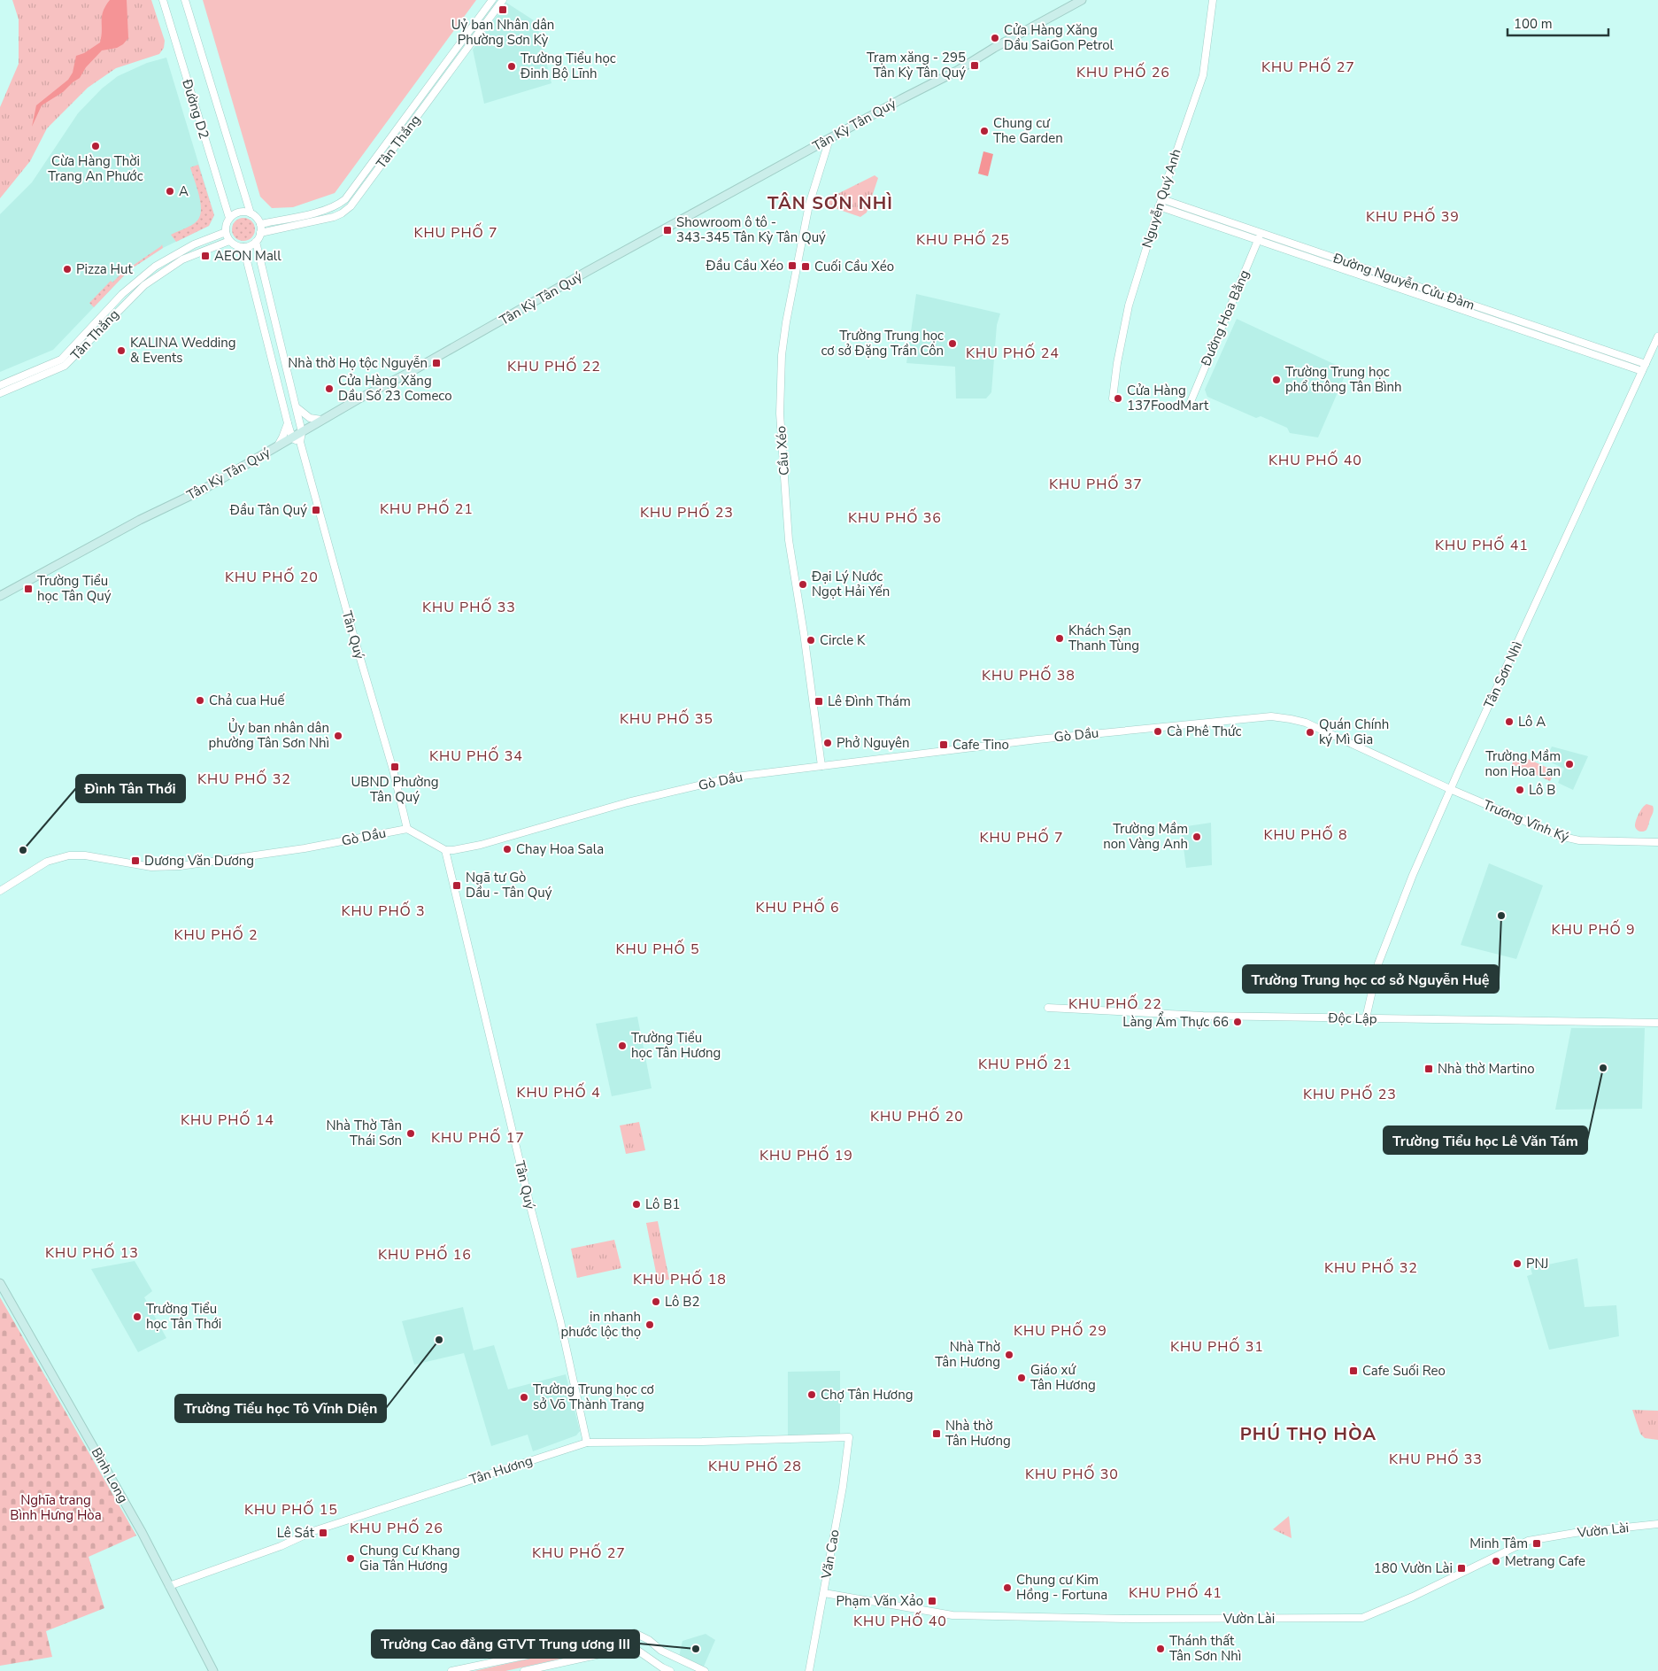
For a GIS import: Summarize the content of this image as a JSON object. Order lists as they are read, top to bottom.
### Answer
{
  "streets": {
    "main road": ["Tân Kỳ Tân Quý", "Bình Long"],
    "street": [
      "Đường D2",
      "Tân Thắng",
      "Nguyễn Quý Anh",
      "Đường Nguyễn Cửu Đàm",
      "Đường Hoa Bằng",
      "Cầu Xéo",
      "Tân Quý",
      "Tân Sơn Nhì",
      "Gò Dầu",
      "Trương Vĩnh Ký",
      "Độc Lập",
      "Tân Hương",
      "Vườn Lài",
      "Văn Cao"
    ]
  },
  "crossings": [
    ["Đường D2", "Tân Thắng"],
    ["Tân Kỳ Tân Quý", "Cầu Xéo"],
    ["Tân Kỳ Tân Quý", "Tân Quý"],
    ["Nguyễn Quý Anh", "Đường Nguyễn Cửu Đàm"],
    ["Đường Nguyễn Cửu Đàm", "Đường Hoa Bằng"],
    ["Đường Nguyễn Cửu Đàm", "Tân Sơn Nhì"],
    ["Cầu Xéo", "Gò Dầu"],
    ["Tân Quý", "Gò Dầu"],
    ["Tân Quý", "Tân Hương"],
    ["Tân Sơn Nhì", "Gò Dầu"],
    ["Tân Sơn Nhì", "Trương Vĩnh Ký"],
    ["Tân Sơn Nhì", "Độc Lập"],
    ["Gò Dầu", "Trương Vĩnh Ký"],
    ["Tân Hương", "Bình Long"],
    ["Tân Hương", "Văn Cao"],
    ["Vườn Lài", "Văn Cao"]
  ],
  "districts": [
    "KHU PHỐ 27",
    "KHU PHỐ 26",
    "TÂN SƠN NHÌ",
    "KHU PHỐ 39",
    "KHU PHỐ 7",
    "KHU PHỐ 25",
    "KHU PHỐ 24",
    "KHU PHỐ 22",
    "KHU PHỐ 40",
    "KHU PHỐ 37",
    "KHU PHỐ 21",
    "KHU PHỐ 23",
    "KHU PHỐ 36",
    "KHU PHỐ 41",
    "KHU PHỐ 20",
    "KHU PHỐ 33",
    "KHU PHỐ 38",
    "KHU PHỐ 35",
    "KHU PHỐ 34",
    "KHU PHỐ 32",
    "KHU PHỐ 8",
    "KHU PHỐ 7",
    "KHU PHỐ 6",
    "KHU PHỐ 3",
    "KHU PHỐ 9",
    "KHU PHỐ 2",
    "KHU PHỐ 5",
    "KHU PHỐ 22",
    "KHU PHỐ 21",
    "KHU PHỐ 4",
    "KHU PHỐ 23",
    "KHU PHỐ 20",
    "KHU PHỐ 14",
    "KHU PHỐ 17",
    "KHU PHỐ 19",
    "KHU PHỐ 13",
    "KHU PHỐ 16",
    "KHU PHỐ 32",
    "KHU PHỐ 18",
    "KHU PHỐ 29",
    "KHU PHỐ 31",
    "PHÚ THỌ HÒA",
    "KHU PHỐ 33",
    "KHU PHỐ 28",
    "KHU PHỐ 30",
    "KHU PHỐ 15",
    "KHU PHỐ 26",
    "KHU PHỐ 27",
    "KHU PHỐ 41",
    "KHU PHỐ 40"
  ],
  "parks": ["Nghĩa trang Bình Hưng Hòa"],
  "places": {
    "transit": [
      "Uỷ ban Nhân dân Phường Sơn Kỳ",
      "Trạm xăng - 295 Tân Kỳ Tân Quý",
      "Showroom ô tô - 343-345 Tân Kỳ Tân Quý",
      "AEON Mall",
      "Đầu Cầu Xéo",
      "Cuối Cầu Xéo",
      "Nhà thờ Họ tộc Nguyễn",
      "Đầu Tân Quý",
      "Trường Tiểu học Tân Quý",
      "Lê Đình Thám",
      "Cafe Tino",
      "UBND Phường Tân Quý",
      "Dương Văn Dương",
      "Ngã tư Gò Dầu - Tân Quý",
      "Nhà thờ Martino",
      "Cafe Suối Reo",
      "Nhà thờ Tân Hương",
      "Lê Sát",
      "Minh Tâm",
      "180 Vườn Lài",
      "Phạm Văn Xảo"
    ],
    "other": [
      "Cửa Hàng Xăng Dầu SaiGon Petrol",
      "Trường Tiểu học Đinh Bộ Lĩnh",
      "Chung cư The Garden",
      "Cừa Hàng Thời Trang An Phước",
      "A",
      "Pizza Hut",
      "Trường Trung học cơ sở Đặng Trần Côn",
      "KALINA Wedding & Events",
      "Trường Trung học phổ thông Tân Bình",
      "Cửa Hàng Xăng Dầu Số 23 Comeco",
      "Cửa Hàng 137FoodMart",
      "Đại Lý Nước Ngọt Hải Yến",
      "Khách Sạn Thanh Tùng",
      "Circle K",
      "Chả cua Huế",
      "Lô A",
      "Cà Phê Thức",
      "Quán Chính ký Mì Gia",
      "Ủy ban nhân dân phường Tân Sơn Nhì",
      "Phở Nguyên",
      "Trường Mầm non Hoa Lan",
      "Lô B",
      "Trường Mầm non Vàng Anh",
      "Chay Hoa Sala",
      "Đình Tân Thới",
      "Trường Trung học cơ sở Nguyễn Huệ",
      "Làng Ẩm Thực 66",
      "Trường Tiểu học Tân Hương",
      "Trường Tiểu học Lê Văn Tám",
      "Nhà Thờ Tân Thái Sơn",
      "Lô B1",
      "PNJ",
      "Lô B2",
      "Trường Tiểu học Tân Thới",
      "in nhanh phước lộc thọ",
      "Trường Tiểu học Tô Vĩnh Diện",
      "Nhà Thờ Tân Hương",
      "Giáo xứ Tân Hương",
      "Chợ Tân Hương",
      "Trường Trung học cơ sở Võ Thành Trang",
      "Chung Cư Khang Gia Tân Hương",
      "Metrang Cafe",
      "Chung cư Kim Hồng - Fortuna",
      "Trường Cao đẳng GTVT Trung ương III",
      "Thánh thất Tân Sơn Nhì"
    ]
  },
  "scale_bar": "100 m"
}
